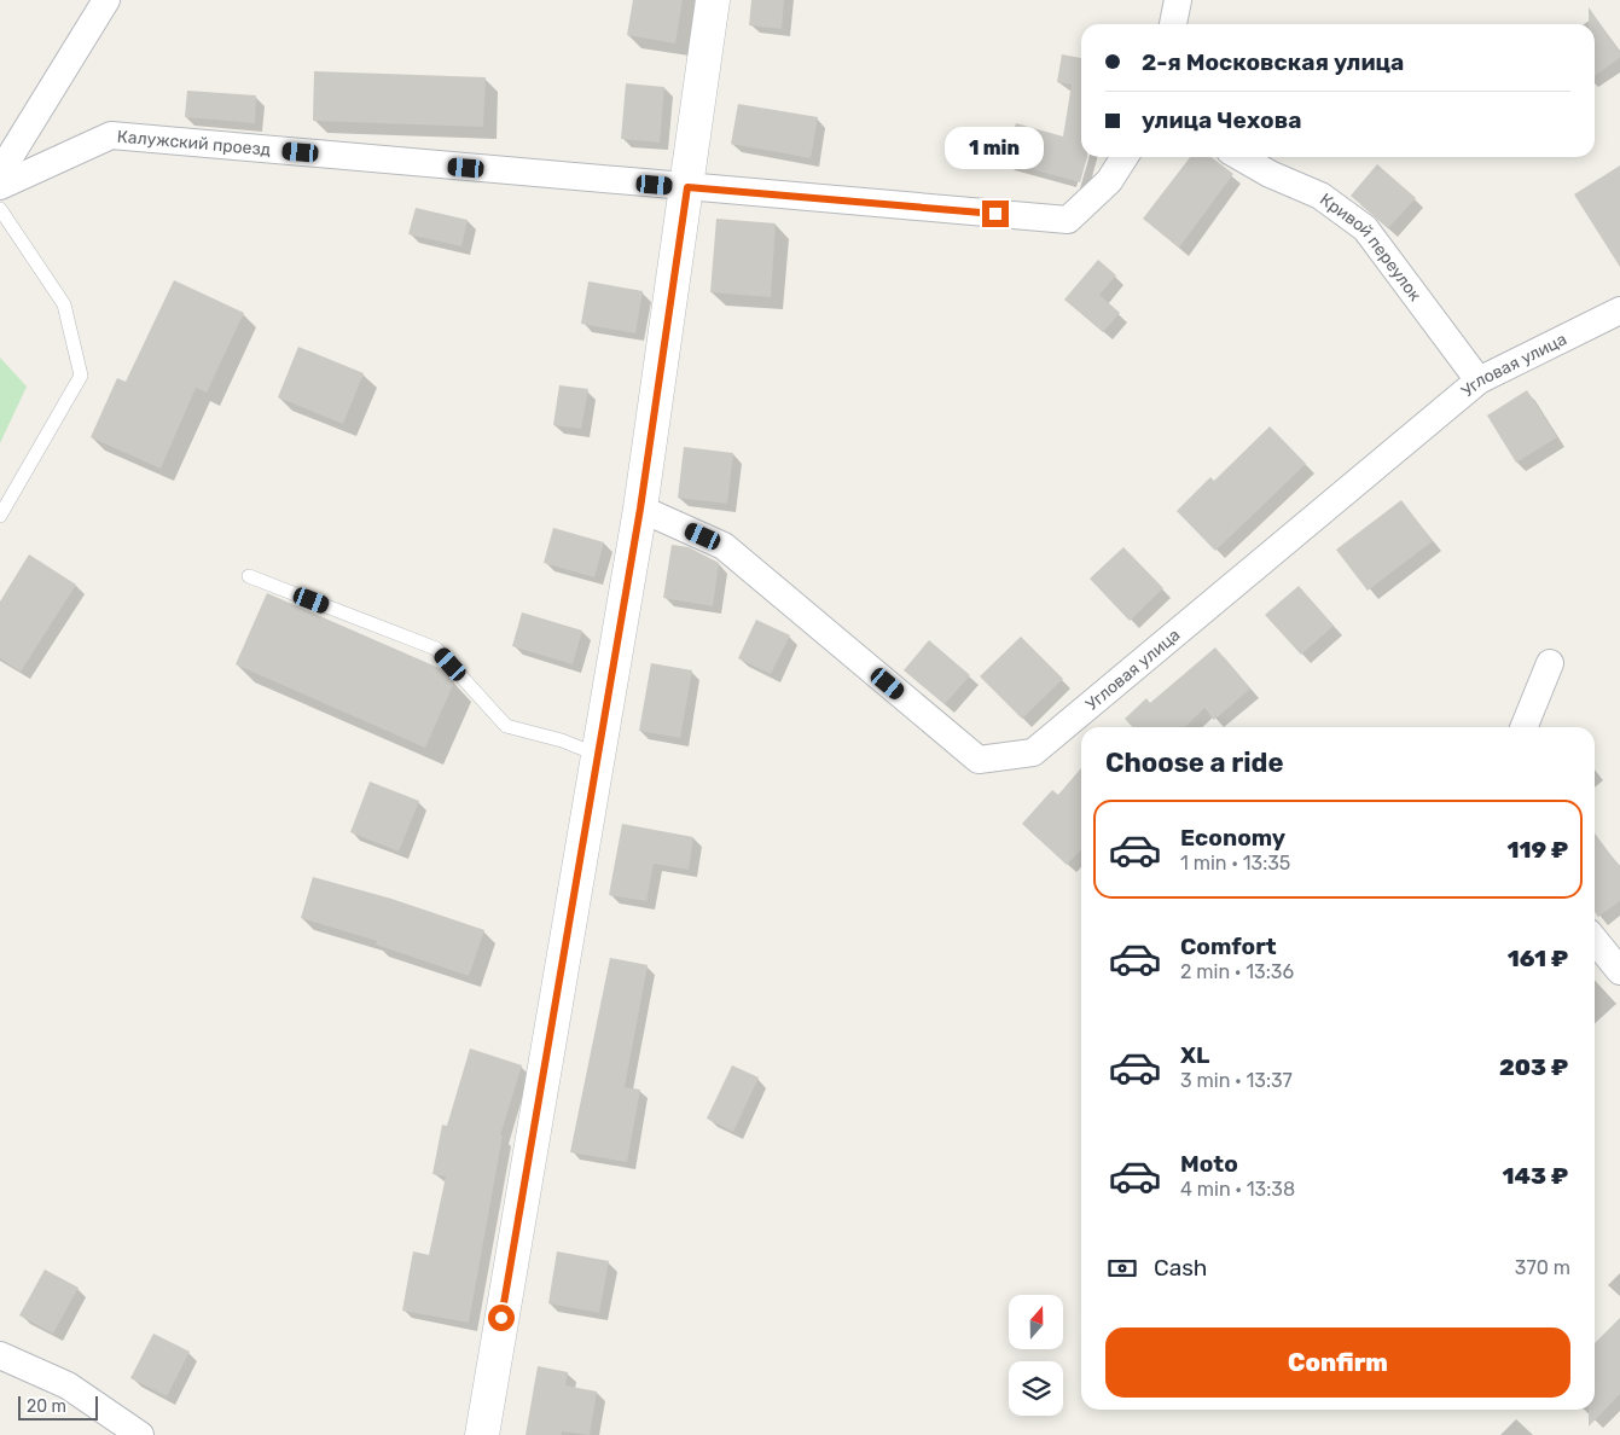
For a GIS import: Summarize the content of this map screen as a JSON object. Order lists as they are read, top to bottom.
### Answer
{
  "streets": {
    "street": ["Калужский проезд", "Кривой переулок", "Угловая улица"]
  },
  "crossings": [
    ["Кривой переулок", "Угловая улица"]
  ],
  "scale_bar": "20 m",
  "north": "top",
  "page": {
    "banner": ["2-я Московская улица", "улица Чехова"],
    "bubble": "1 min",
    "heading": "Choose a ride",
    "list": [
      {
        "name": "Economy",
        "note": "1 min · 13:35",
        "value": "119 ₽"
      },
      {
        "name": "Comfort",
        "note": "2 min · 13:36",
        "value": "161 ₽"
      },
      {
        "name": "XL",
        "note": "3 min · 13:37",
        "value": "203 ₽"
      },
      {
        "name": "Moto",
        "note": "4 min · 13:38",
        "value": "143 ₽"
      }
    ],
    "pay": ["Cash", "370 m"],
    "buttons": "Confirm",
    "scale": "20 m"
  }
}
